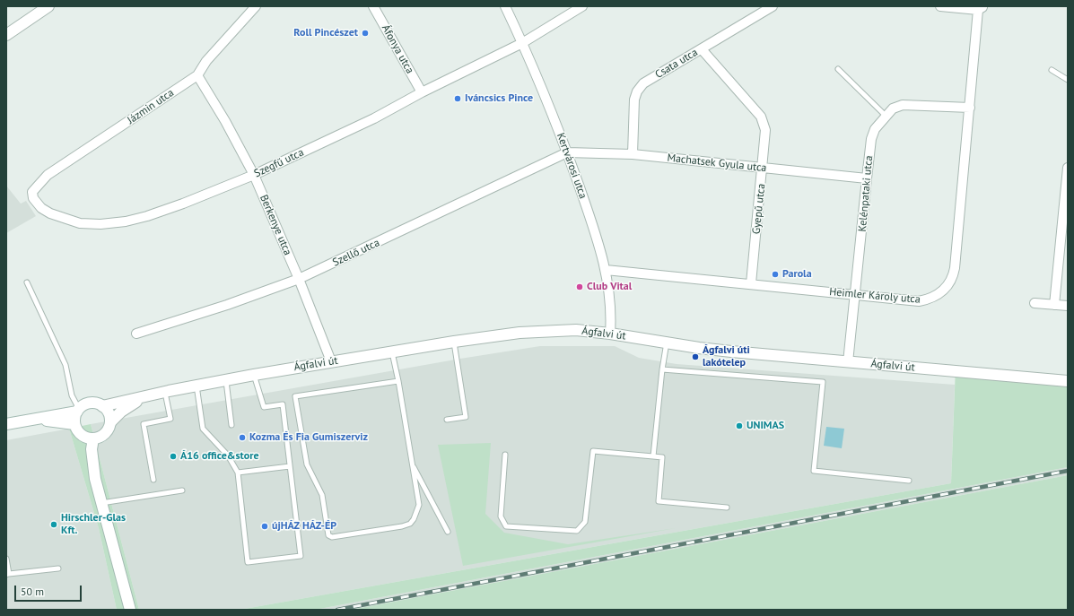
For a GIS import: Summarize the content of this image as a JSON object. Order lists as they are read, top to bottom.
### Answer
{
  "streets": {
    "street": [
      "Áfonya utca",
      "Csata utca",
      "Jázmin utca",
      "Szegfű utca",
      "Machatsek Gyula utca",
      "Kertvárosi utca",
      "Kelénpataki utca",
      "Gyepű utca",
      "Berkenye utca",
      "Szellő utca",
      "Heimler Károly utca",
      "Ágfalvi út"
    ]
  },
  "crossings": [
    ["Áfonya utca", "Szegfű utca"],
    ["Csata utca", "Machatsek Gyula utca"],
    ["Csata utca", "Gyepű utca"],
    ["Jázmin utca", "Szegfű utca"],
    ["Jázmin utca", "Berkenye utca"],
    ["Szegfű utca", "Kertvárosi utca"],
    ["Szegfű utca", "Berkenye utca"],
    ["Machatsek Gyula utca", "Kertvárosi utca"],
    ["Machatsek Gyula utca", "Kelénpataki utca"],
    ["Machatsek Gyula utca", "Gyepű utca"],
    ["Machatsek Gyula utca", "Szellő utca"],
    ["Kertvárosi utca", "Szellő utca"],
    ["Kertvárosi utca", "Heimler Károly utca"],
    ["Kertvárosi utca", "Ágfalvi út"],
    ["Kelénpataki utca", "Heimler Károly utca"],
    ["Kelénpataki utca", "Ágfalvi út"],
    ["Gyepű utca", "Heimler Károly utca"],
    ["Berkenye utca", "Szellő utca"],
    ["Berkenye utca", "Ágfalvi út"]
  ],
  "places": [
    "Roll Pincészet",
    "Iváncsics Pince",
    "Parola",
    "Club Vital",
    "Ágfalvi úti lakótelep",
    "UNIMAS",
    "Kozma És Fia Gumiszerviz",
    "Á16 office&store",
    "Hirschler-Glas Kft.",
    "újHÁZ HÁZ-ÉP"
  ],
  "scale_bar": "50 m"
}
